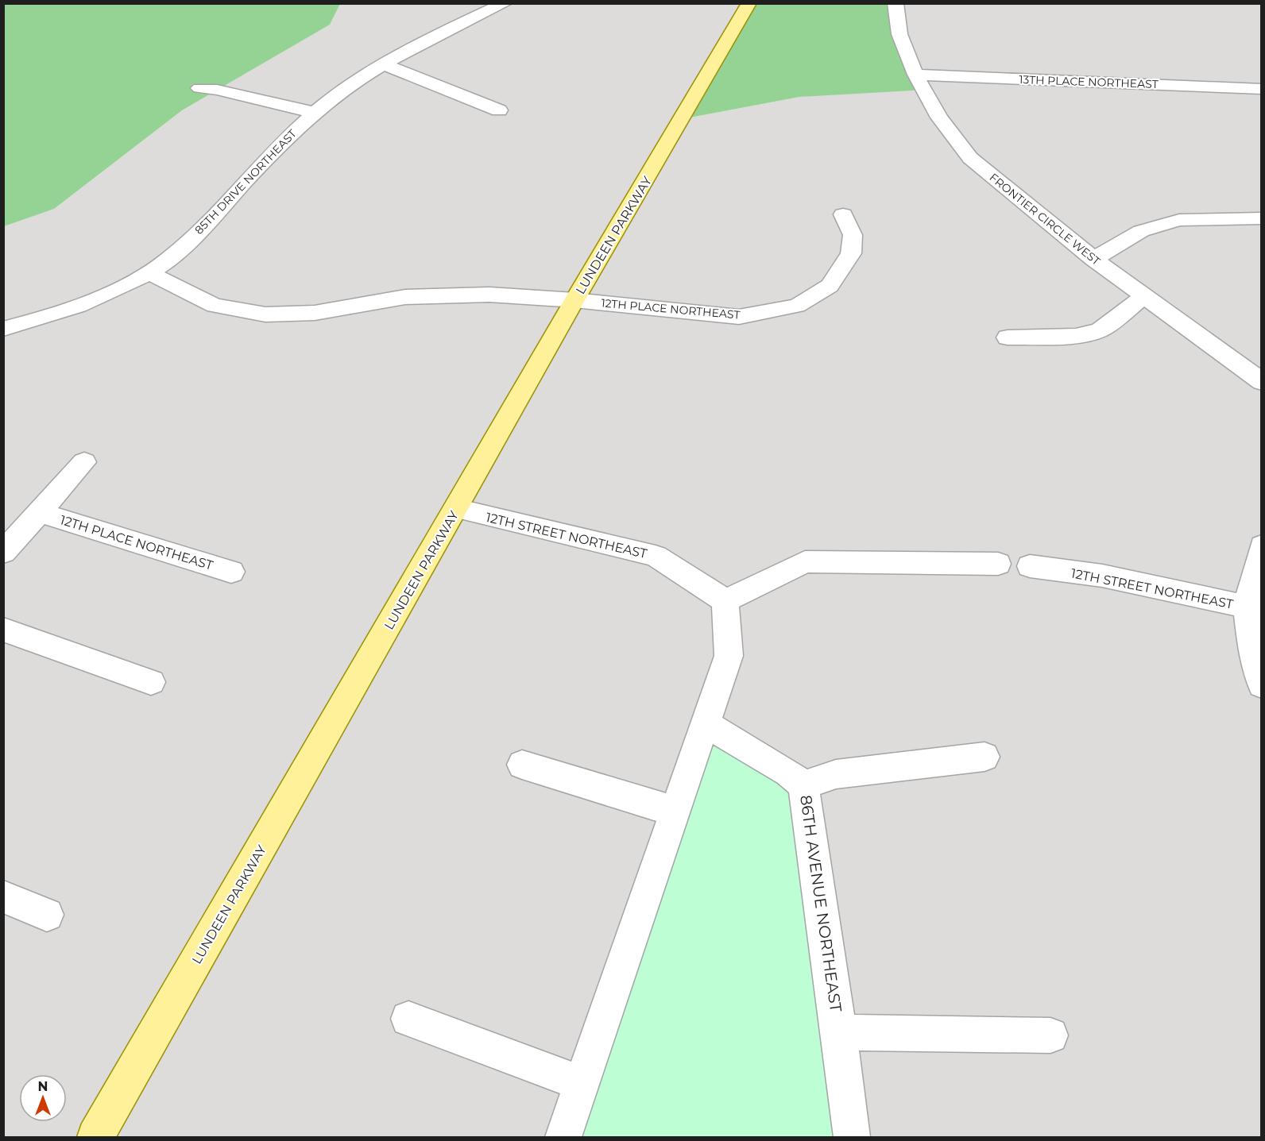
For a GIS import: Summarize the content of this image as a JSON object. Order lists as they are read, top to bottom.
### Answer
{
  "streets": {
    "main road": ["LUNDEEN PARKWAY"],
    "street": [
      "13TH PLACE NORTHEAST",
      "85TH DRIVE NORTHEAST",
      "FRONTIER CIRCLE WEST",
      "12TH PLACE NORTHEAST",
      "12TH STREET NORTHEAST",
      "86TH AVENUE NORTHEAST"
    ]
  },
  "crossings": [
    ["13TH PLACE NORTHEAST", "FRONTIER CIRCLE WEST"],
    ["85TH DRIVE NORTHEAST", "12TH PLACE NORTHEAST"],
    ["LUNDEEN PARKWAY", "12TH PLACE NORTHEAST"],
    ["LUNDEEN PARKWAY", "12TH STREET NORTHEAST"]
  ],
  "north": "top"
}
